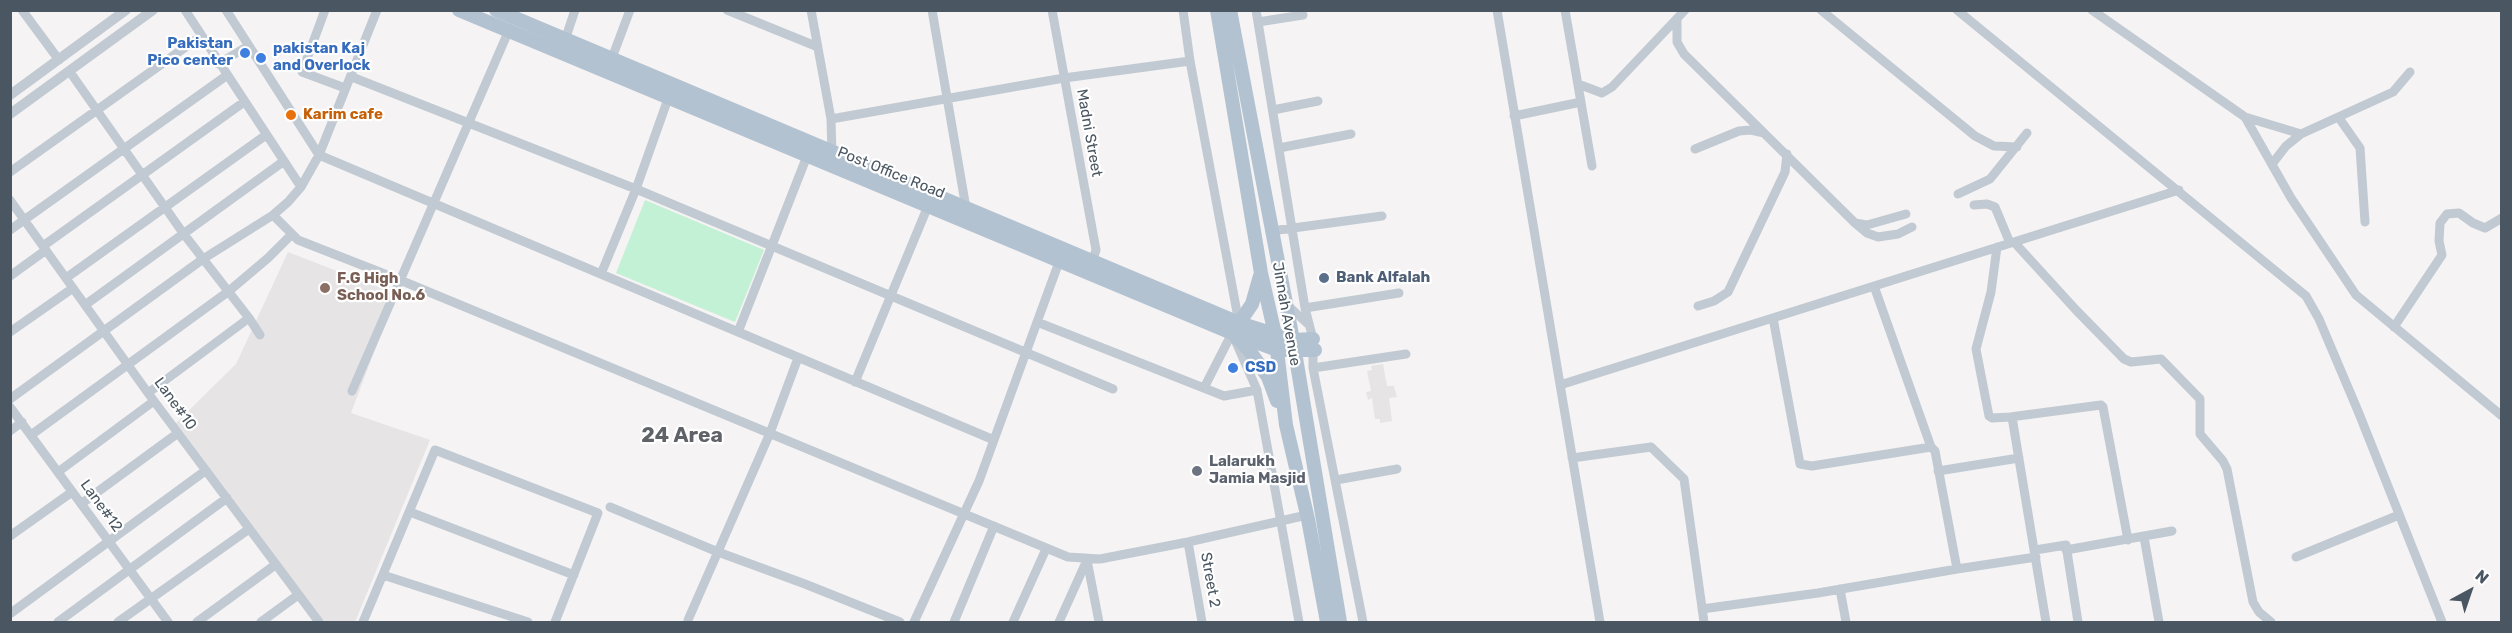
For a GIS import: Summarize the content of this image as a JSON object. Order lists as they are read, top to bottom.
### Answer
{
  "streets": {
    "main road": ["Post Office Road", "Jinnah Avenue"],
    "street": [
      "Madni Street",
      "Lane#10",
      "Lane#12",
      "Street 2"
    ]
  },
  "crossings": [
    ["Madni Street", "Post Office Road"],
    ["Post Office Road", "Jinnah Avenue"]
  ],
  "districts": ["24 Area"],
  "places": [
    "Pakistan Pico center",
    "pakistan Kaj and Overlock",
    "Karim cafe",
    "Bank Alfalah",
    "F.G High School No.6",
    "CSD",
    "Lalarukh Jamia Masjid"
  ],
  "north": "top right"
}
